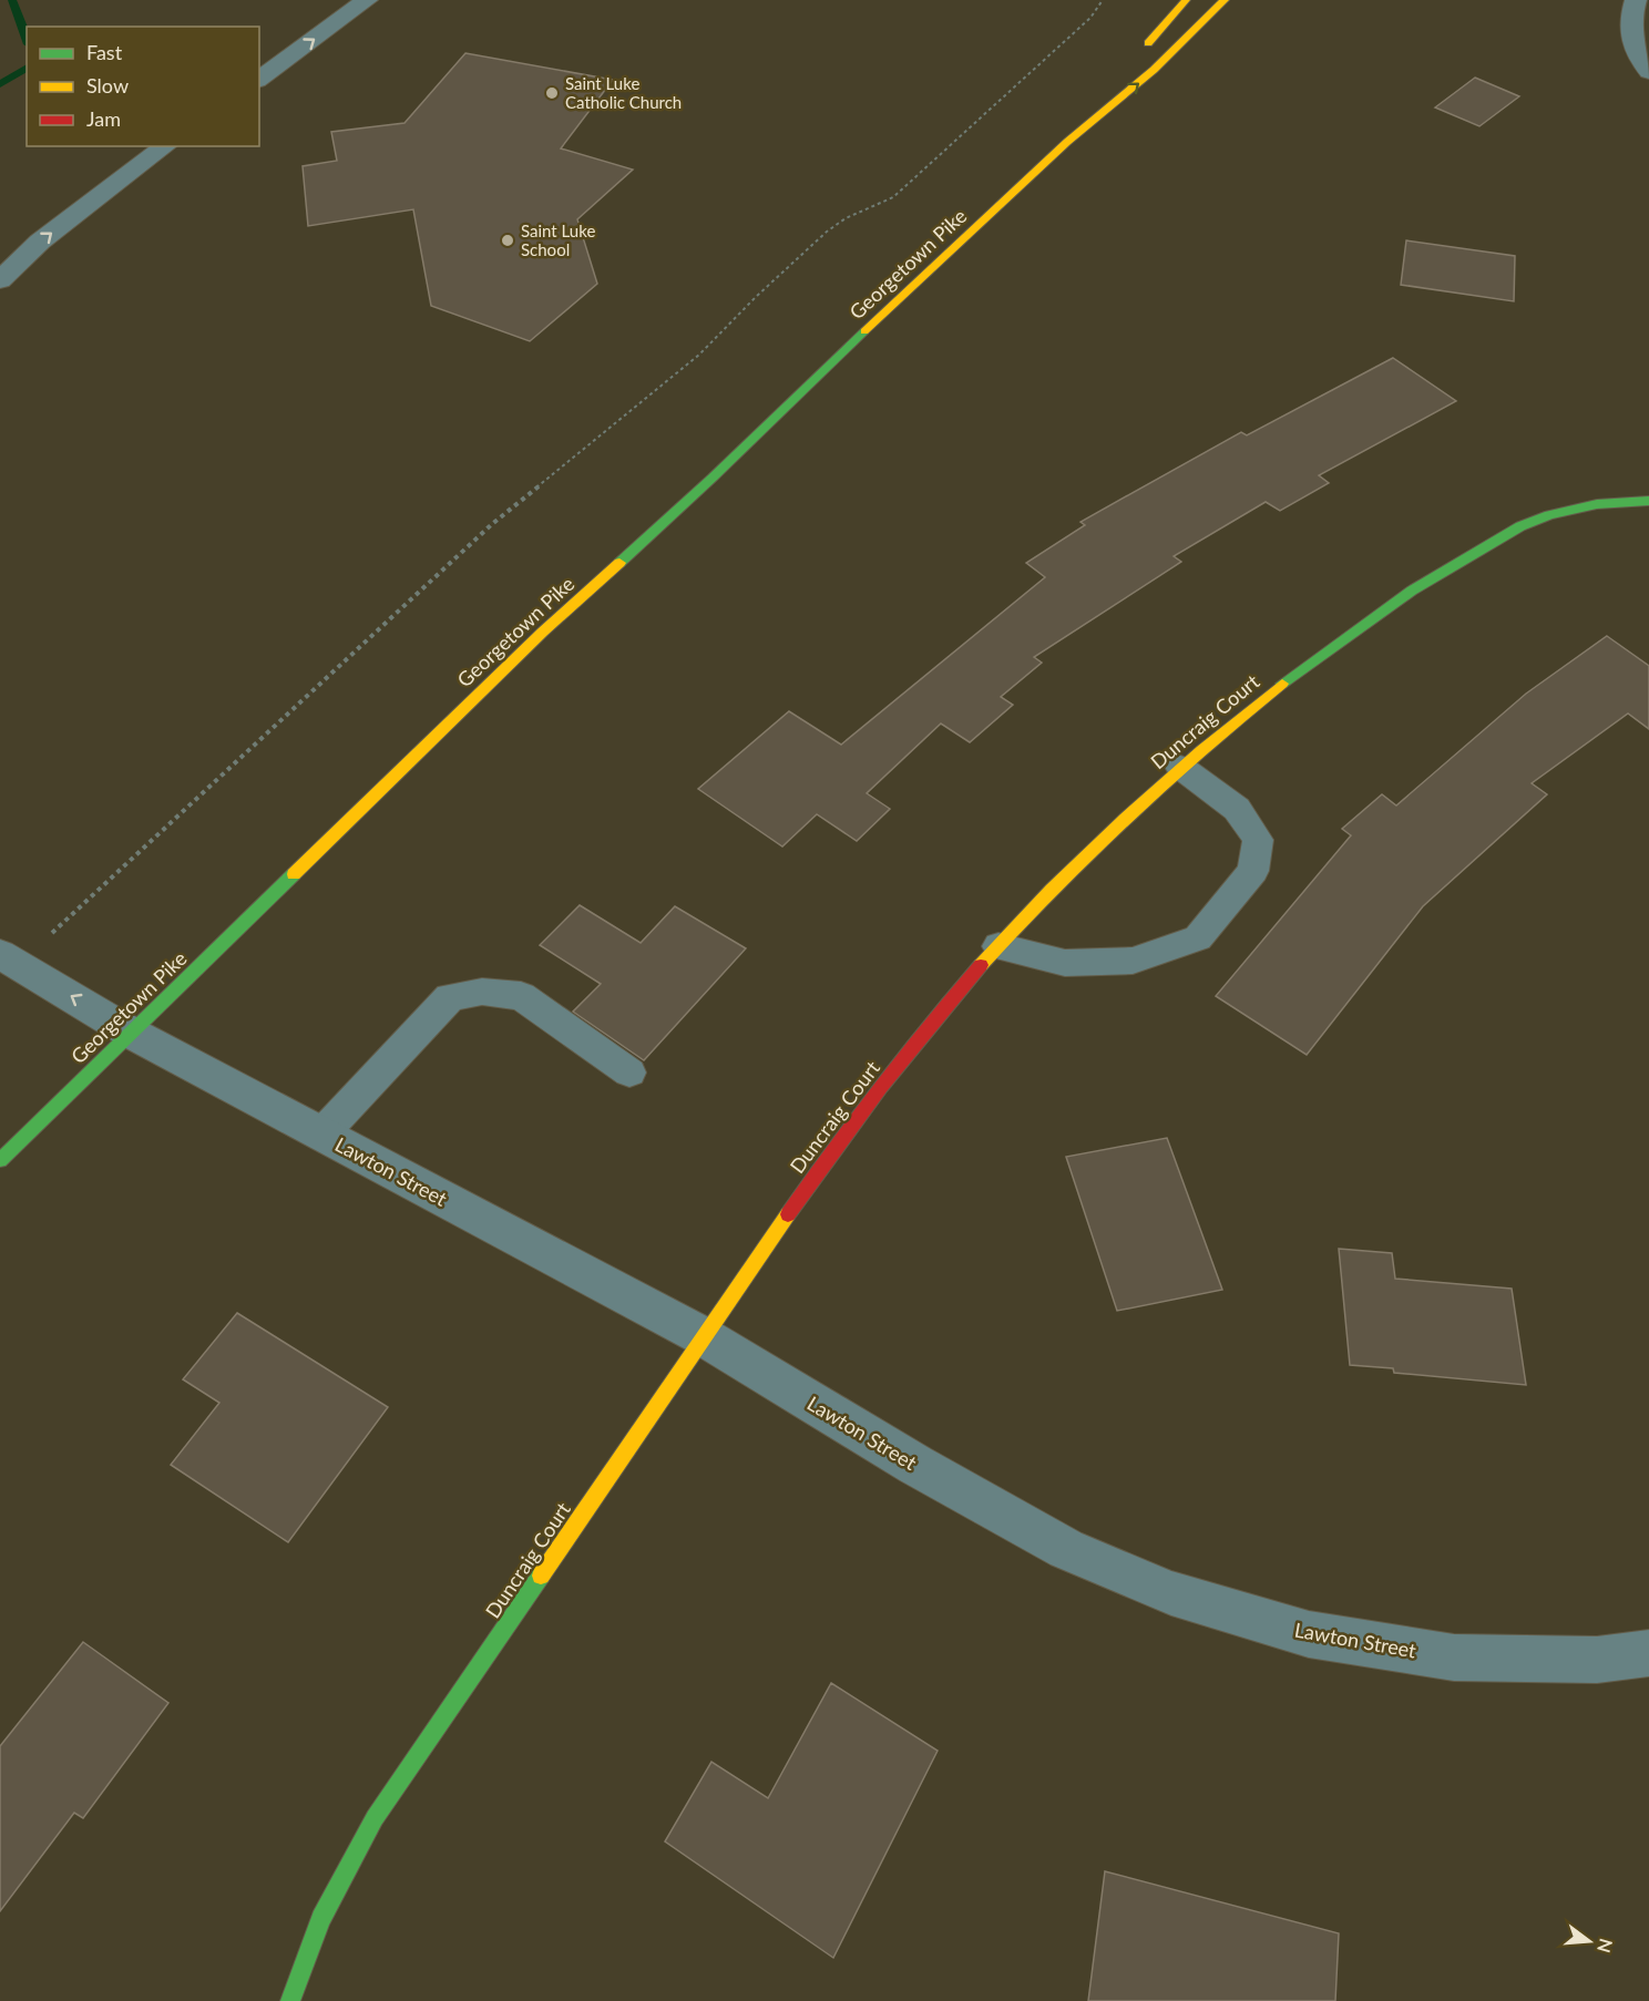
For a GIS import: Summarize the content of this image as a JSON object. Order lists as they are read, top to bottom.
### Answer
{
  "streets": {
    "main road": ["Georgetown Pike", "Duncraig Court"],
    "street": ["Lawton Street"]
  },
  "crossings": [
    ["Georgetown Pike", "Lawton Street"],
    ["Duncraig Court", "Lawton Street"]
  ],
  "places": ["Saint Luke Catholic Church", "Saint Luke School"],
  "legend": ["Fast", "Slow", "Jam"],
  "north": "right"
}
